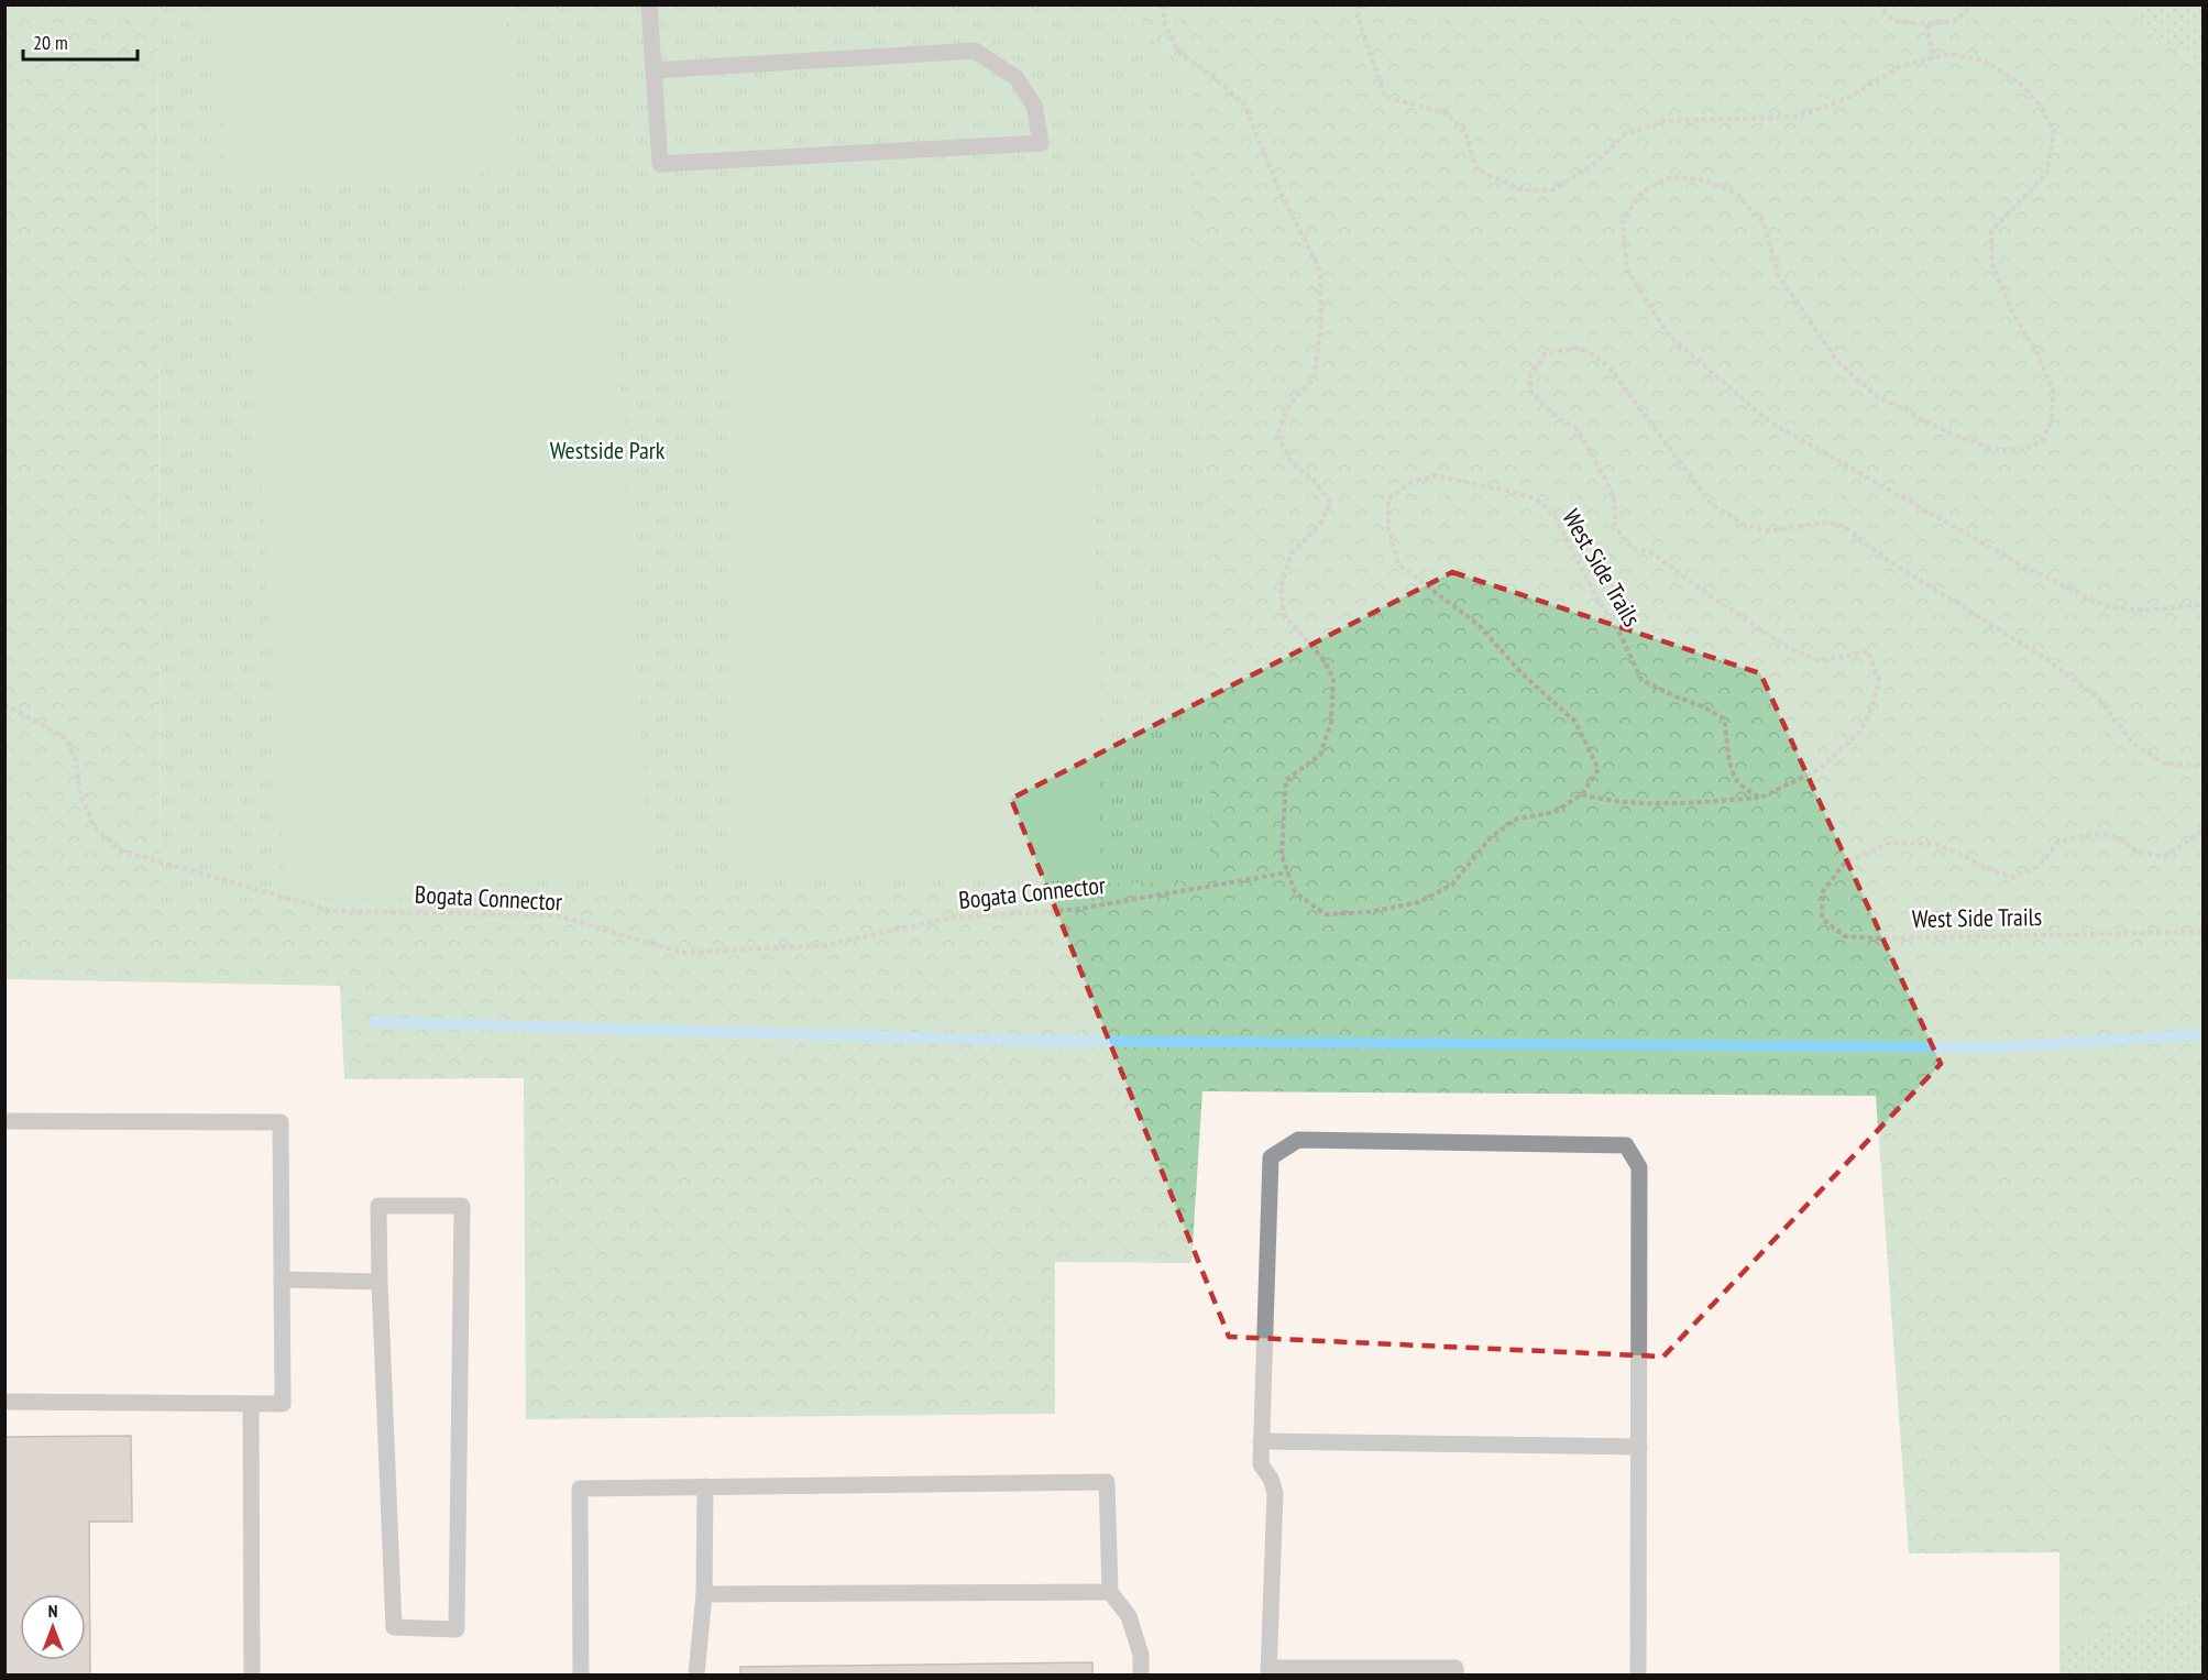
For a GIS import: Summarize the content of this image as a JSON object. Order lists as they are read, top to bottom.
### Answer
{
  "streets": {
    "path": ["West Side Trails", "Bogata Connector"]
  },
  "crossings": [
    ["West Side Trails", "Bogata Connector"]
  ],
  "parks": ["Westside Park"],
  "scale_bar": "20 m",
  "north": "top"
}
